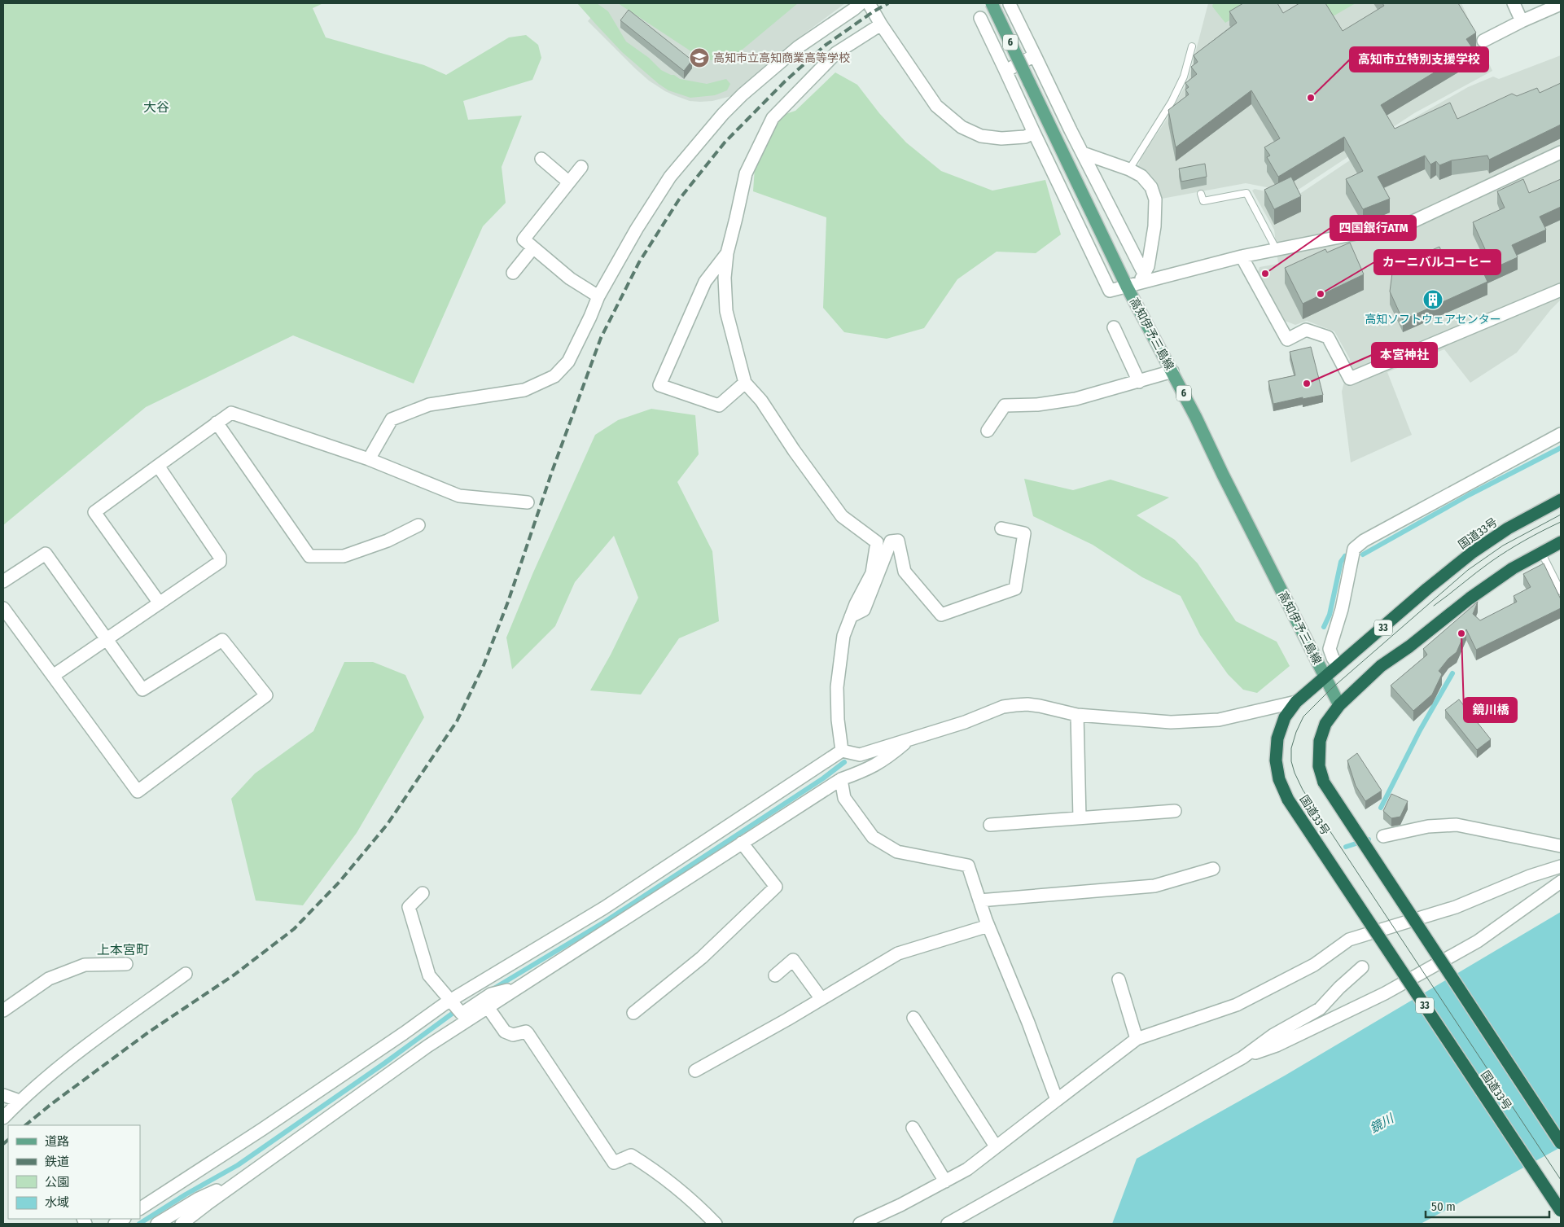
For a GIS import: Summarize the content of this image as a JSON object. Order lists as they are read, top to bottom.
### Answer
{
  "streets": {
    "highway": ["国道33号", "33"],
    "main road": ["6", "高知伊予三島線"]
  },
  "crossings": [
    ["高知伊予三島線", "国道33号"]
  ],
  "districts": ["大谷", "上本宮町"],
  "water": ["鏡川"],
  "places": {
    "school or university": ["高知市立高知商業高等学校"],
    "other": [
      "高知市立特別支援学校",
      "四国銀行ATM",
      "カーニバルコーヒー",
      "本宮神社",
      "鏡川橋"
    ],
    "building": ["高知ソフトウェアセンター"]
  },
  "legend": [
    "道路",
    "鉄道",
    "公園",
    "水域"
  ],
  "scale_bar": "50 m"
}
